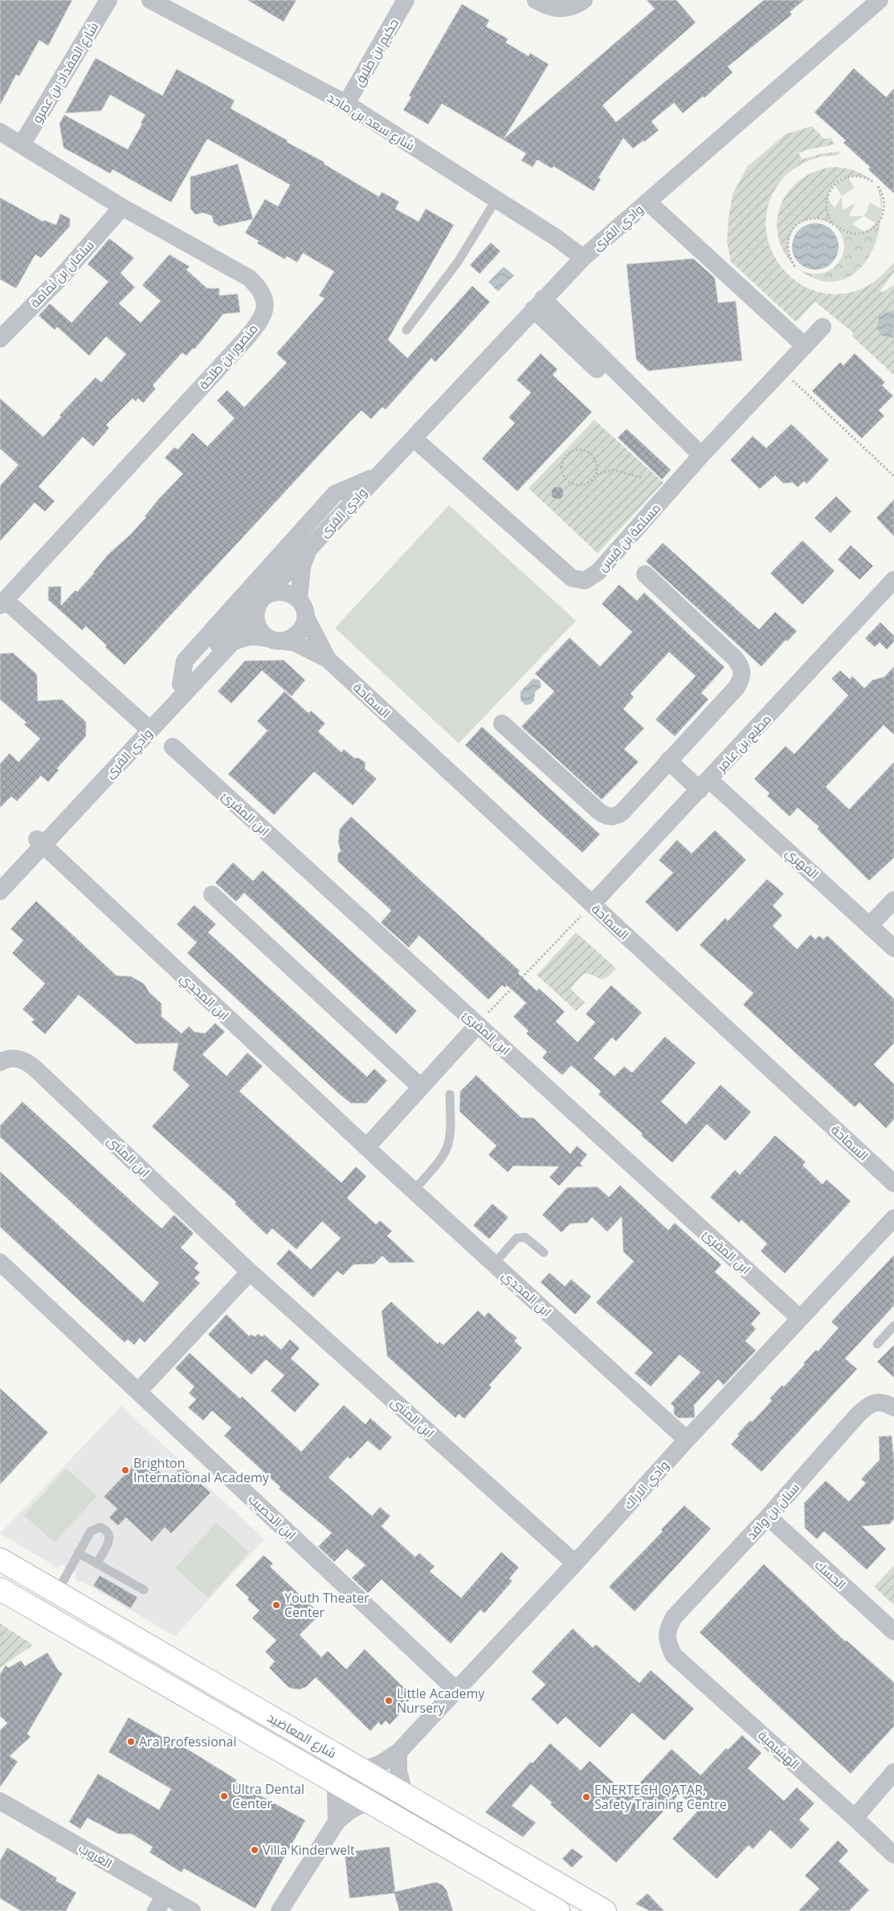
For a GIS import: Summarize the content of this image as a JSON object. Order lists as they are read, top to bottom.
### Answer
{
  "streets": {
    "street": [
      "حكيم بن طليق",
      "شارع المقداد بن عمرو",
      "شارع سعد بن ماجد",
      "وادي القرى",
      "سلمان بن ثمامة",
      "منصور بن طلحة",
      "مسلمة بن قيس",
      "السماحة",
      "مطيع بن عامر",
      "ابن المقرئ",
      "الفهري",
      "ابن المجدي",
      "ابن المثنى",
      "وادي الاراك",
      "سنان بن واقد",
      "ابن الحصيب",
      "الحسك",
      "شارع المعاضيد",
      "الهشيمية",
      "الغروب"
    ]
  },
  "crossings": [
    ["حكيم بن طليق", "شارع سعد بن ماجد"],
    ["شارع المقداد بن عمرو", "منصور بن طلحة"],
    ["شارع سعد بن ماجد", "وادي القرى"],
    ["وادي القرى", "مسلمة بن قيس"],
    ["وادي القرى", "السماحة"],
    ["وادي القرى", "ابن المجدي"],
    ["سلمان بن ثمامة", "منصور بن طلحة"],
    ["السماحة", "مطيع بن عامر"],
    ["مطيع بن عامر", "الفهري"],
    ["ابن المقرئ", "وادي الاراك"],
    ["ابن المجدي", "وادي الاراك"],
    ["ابن المثنى", "وادي الاراك"],
    ["وادي الاراك", "ابن الحصيب"],
    ["وادي الاراك", "شارع المعاضيد"],
    ["سنان بن واقد", "الحسك"],
    ["سنان بن واقد", "الهشيمية"]
  ],
  "places": [
    "Brighton International Academy",
    "Youth Theater Center",
    "Little Academy Nursery",
    "Ara Professional",
    "Ultra Dental Center",
    "ENERTECH QATAR, Safety Training Centre",
    "Villa Kinderwelt"
  ]
}
